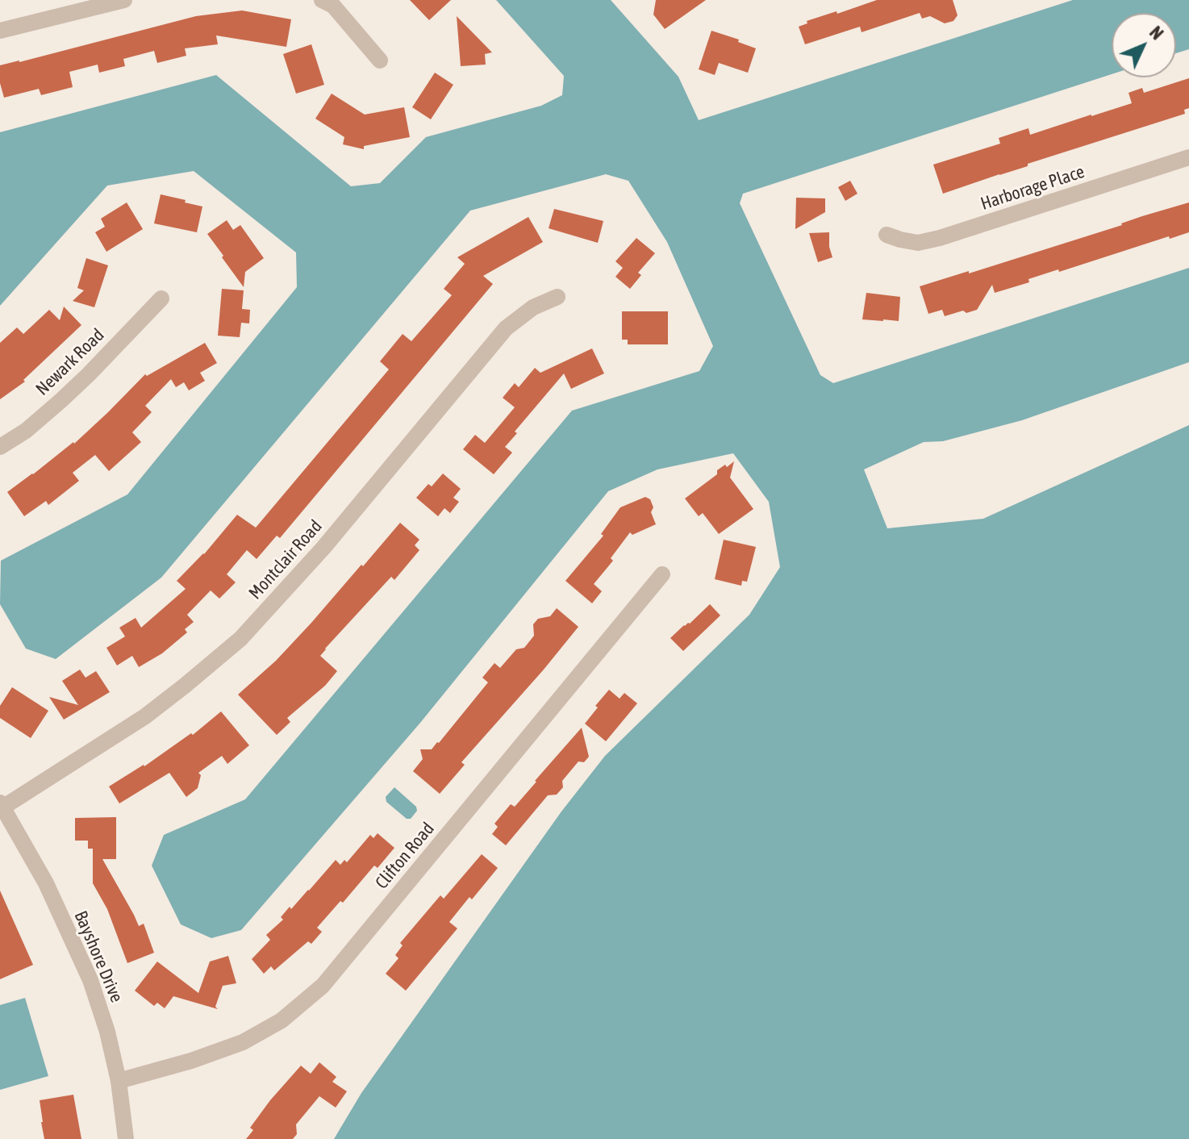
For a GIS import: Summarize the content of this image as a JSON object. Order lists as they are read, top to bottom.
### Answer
{
  "streets": {
    "street": [
      "Harborage Place",
      "Newark Road",
      "Montclair Road",
      "Clifton Road",
      "Bayshore Drive"
    ]
  },
  "crossings": [
    ["Montclair Road", "Bayshore Drive"],
    ["Clifton Road", "Bayshore Drive"]
  ],
  "north": "top right"
}
